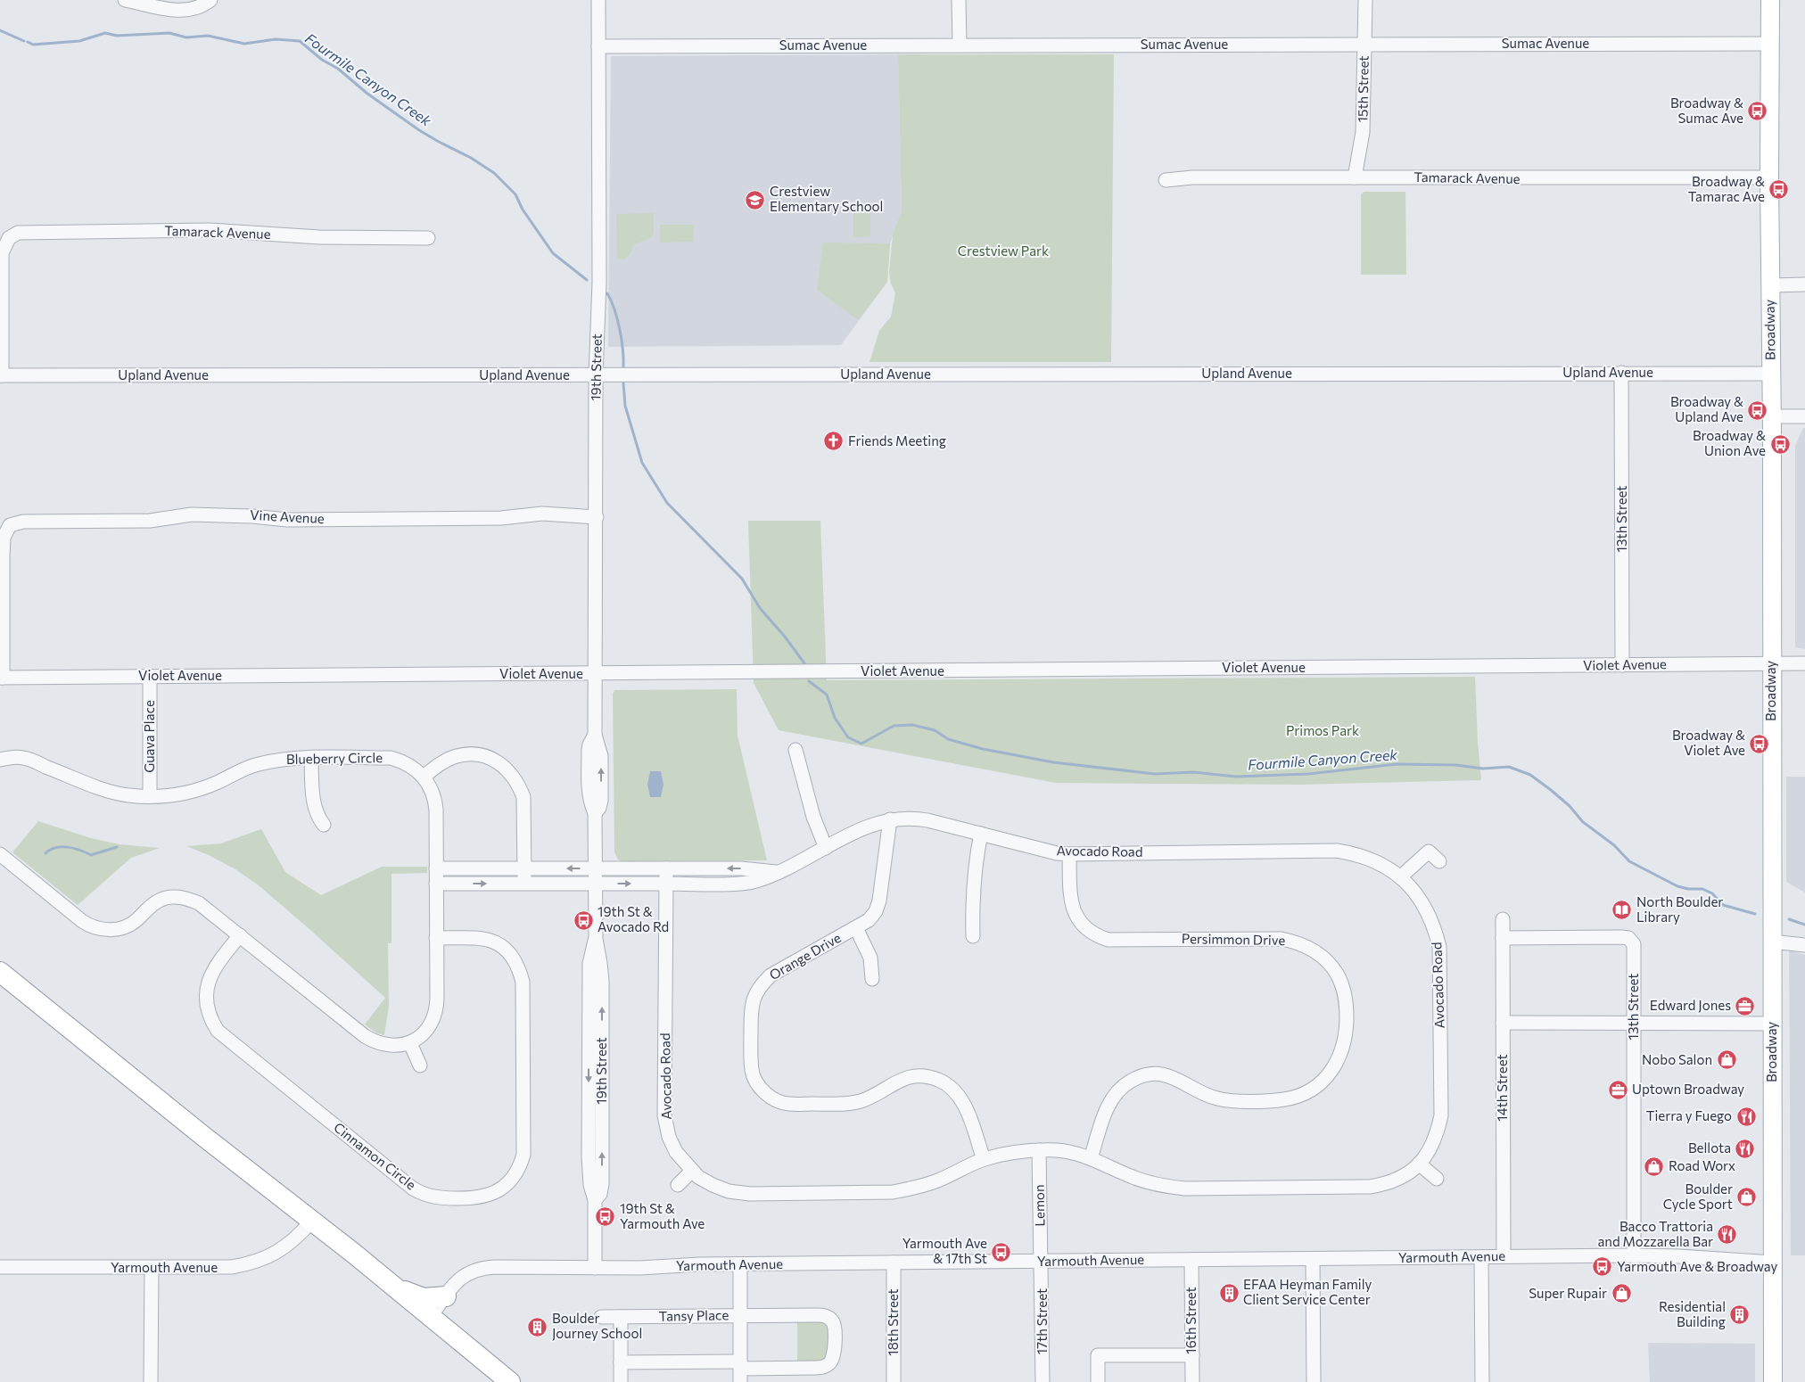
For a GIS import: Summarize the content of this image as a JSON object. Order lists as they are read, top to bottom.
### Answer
{
  "streets": {
    "main road": ["Broadway"],
    "street": [
      "Sumac Avenue",
      "15th Street",
      "Tamarack Avenue",
      "19th Street",
      "Upland Avenue",
      "Vine Avenue",
      "13th Street",
      "Violet Avenue",
      "Guava Place",
      "Blueberry Circle",
      "Avocado Road",
      "Persimmon Drive",
      "Orange Drive",
      "14th Street",
      "Cinnamon Circle",
      "Lemon",
      "Yarmouth Avenue",
      "Tansy Place",
      "16th Street",
      "17th Street",
      "18th Street"
    ]
  },
  "crossings": [
    ["Sumac Avenue", "15th Street"],
    ["Sumac Avenue", "Broadway"],
    ["Sumac Avenue", "19th Street"],
    ["15th Street", "Tamarack Avenue"],
    ["Tamarack Avenue", "Broadway"],
    ["Tamarack Avenue", "Upland Avenue"],
    ["Broadway", "Upland Avenue"],
    ["Broadway", "Violet Avenue"],
    ["Broadway", "Yarmouth Avenue"],
    ["19th Street", "Upland Avenue"],
    ["19th Street", "Vine Avenue"],
    ["19th Street", "Violet Avenue"],
    ["19th Street", "Avocado Road"],
    ["19th Street", "Yarmouth Avenue"],
    ["Upland Avenue", "13th Street"],
    ["13th Street", "Violet Avenue"],
    ["13th Street", "14th Street"],
    ["13th Street", "Yarmouth Avenue"],
    ["Violet Avenue", "Guava Place"],
    ["Guava Place", "Blueberry Circle"],
    ["Blueberry Circle", "Avocado Road"],
    ["Blueberry Circle", "Cinnamon Circle"],
    ["Avocado Road", "Persimmon Drive"],
    ["Avocado Road", "Orange Drive"],
    ["Avocado Road", "Lemon"],
    ["14th Street", "Yarmouth Avenue"],
    ["Lemon", "Yarmouth Avenue"],
    ["Lemon", "17th Street"],
    ["Yarmouth Avenue", "16th Street"],
    ["Yarmouth Avenue", "17th Street"],
    ["Yarmouth Avenue", "18th Street"]
  ],
  "water": ["Fourmile Canyon Creek"],
  "parks": ["Crestview Park", "Primos Park"],
  "places": {
    "bus stop": [
      "Broadway & Sumac Ave",
      "Broadway & Tamarac Ave",
      "Broadway & Upland Ave",
      "Broadway & Union Ave",
      "Broadway & Violet Ave",
      "19th St & Avocado Rd",
      "19th St & Yarmouth Ave",
      "Yarmouth Ave & 17th St",
      "Yarmouth Ave & Broadway"
    ],
    "school or university": ["Crestview Elementary School"],
    "church": ["Friends Meeting"],
    "library": ["North Boulder Library"],
    "office": ["Edward Jones", "Uptown Broadway"],
    "shop": [
      "Nobo Salon",
      "Road Worx",
      "Boulder Cycle Sport",
      "Super Rupair"
    ],
    "restaurant": ["Tierra y Fuego", "Bellota", "Bacco Trattoria and Mozzarella Bar"],
    "building": ["EFAA Heyman Family Client Service Center", "Residential Building", "Boulder Journey School"]
  }
}
